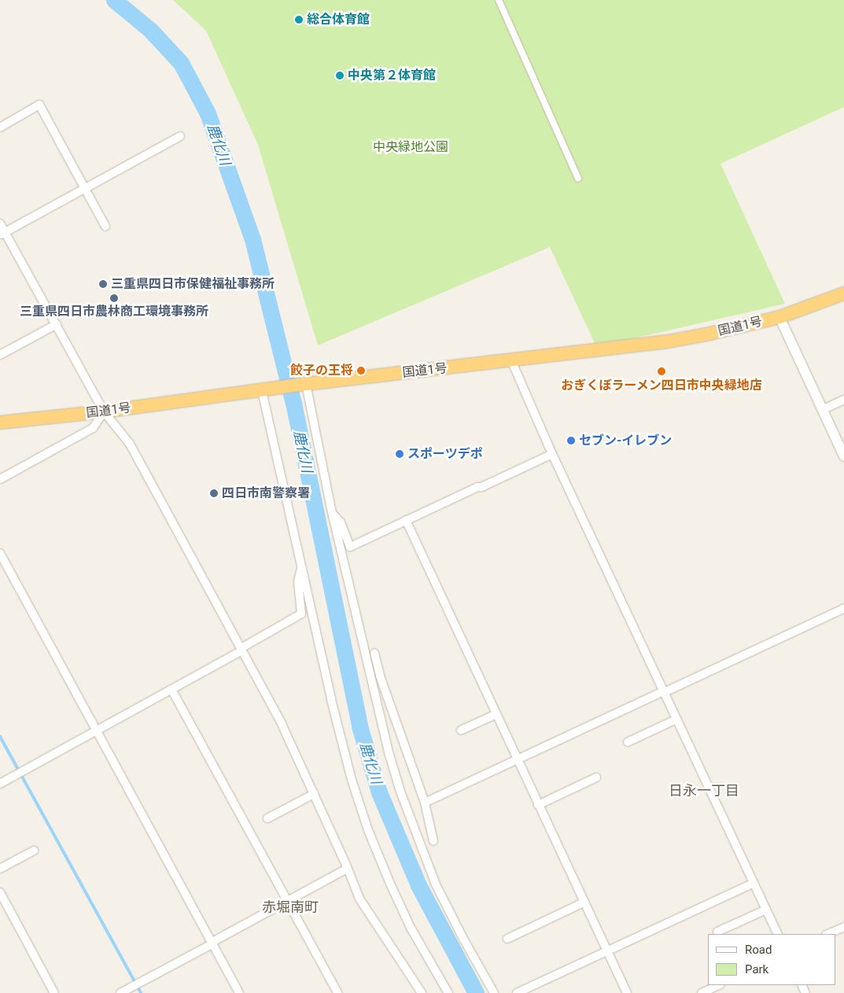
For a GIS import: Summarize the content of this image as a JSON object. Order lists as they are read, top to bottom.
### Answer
{
  "streets": {
    "highway": ["国道1号"]
  },
  "districts": ["日永一丁目", "赤堀南町"],
  "water": ["鹿化川"],
  "parks": ["中央緑地公園"],
  "places": [
    "総合体育館",
    "中央第２体育館",
    "三重県四日市保健福祉事務所",
    "三重県四日市農林商工環境事務所",
    "餃子の王将",
    "おぎくぼラーメン四日市中央緑地店",
    "セブン-イレブン",
    "スポーツデポ",
    "四日市南警察署"
  ],
  "legend": ["Road", "Park"]
}
